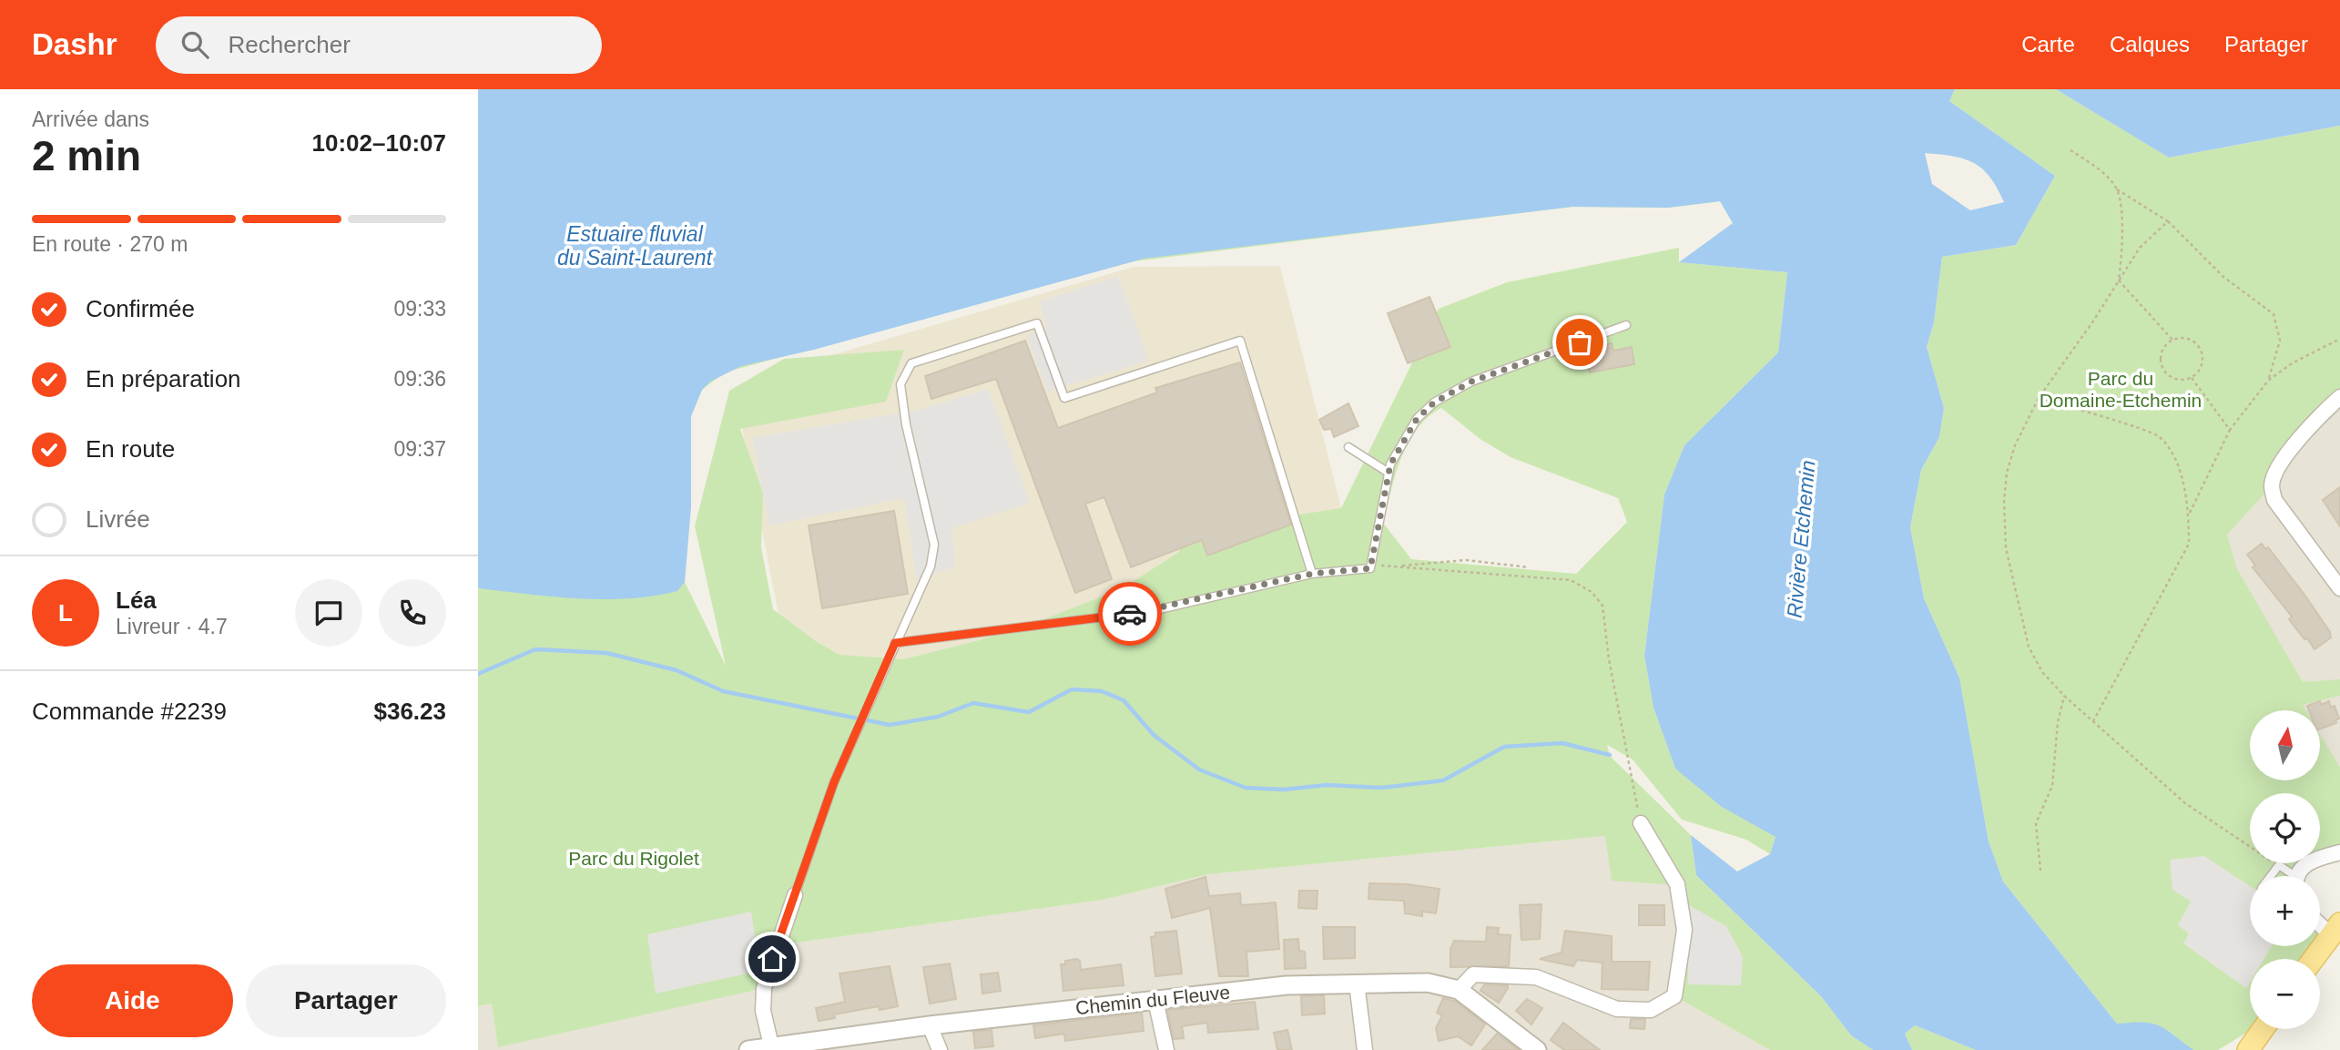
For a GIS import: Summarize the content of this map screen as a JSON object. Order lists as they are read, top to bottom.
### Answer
{
  "streets": {
    "street": ["Chemin du Fleuve"]
  },
  "water": ["Estuaire fluvial du Saint-Laurent", "Rivière Etchemin"],
  "parks": ["Parc du Domaine-Etchemin", "Parc du Rigolet"],
  "north": "top",
  "page": {
    "header": "Dashr",
    "search": "Rechercher",
    "nav": ["Carte", "Calques", "Partager"],
    "heading": ["2 min", "Arrivée dans", "10:02–10:07"],
    "panel": [
      "Léa",
      "Livreur · 4.7",
      "Commande #2239",
      "$36.23"
    ],
    "bar": "En route · 270 m",
    "list": [
      ["Confirmée", "09:33"],
      ["En préparation", "09:36"],
      ["En route", "09:37"],
      "Livrée"
    ],
    "round": "L",
    "map_buttons": ["+", "−"],
    "buttons": ["Aide", "Partager"]
  }
}
